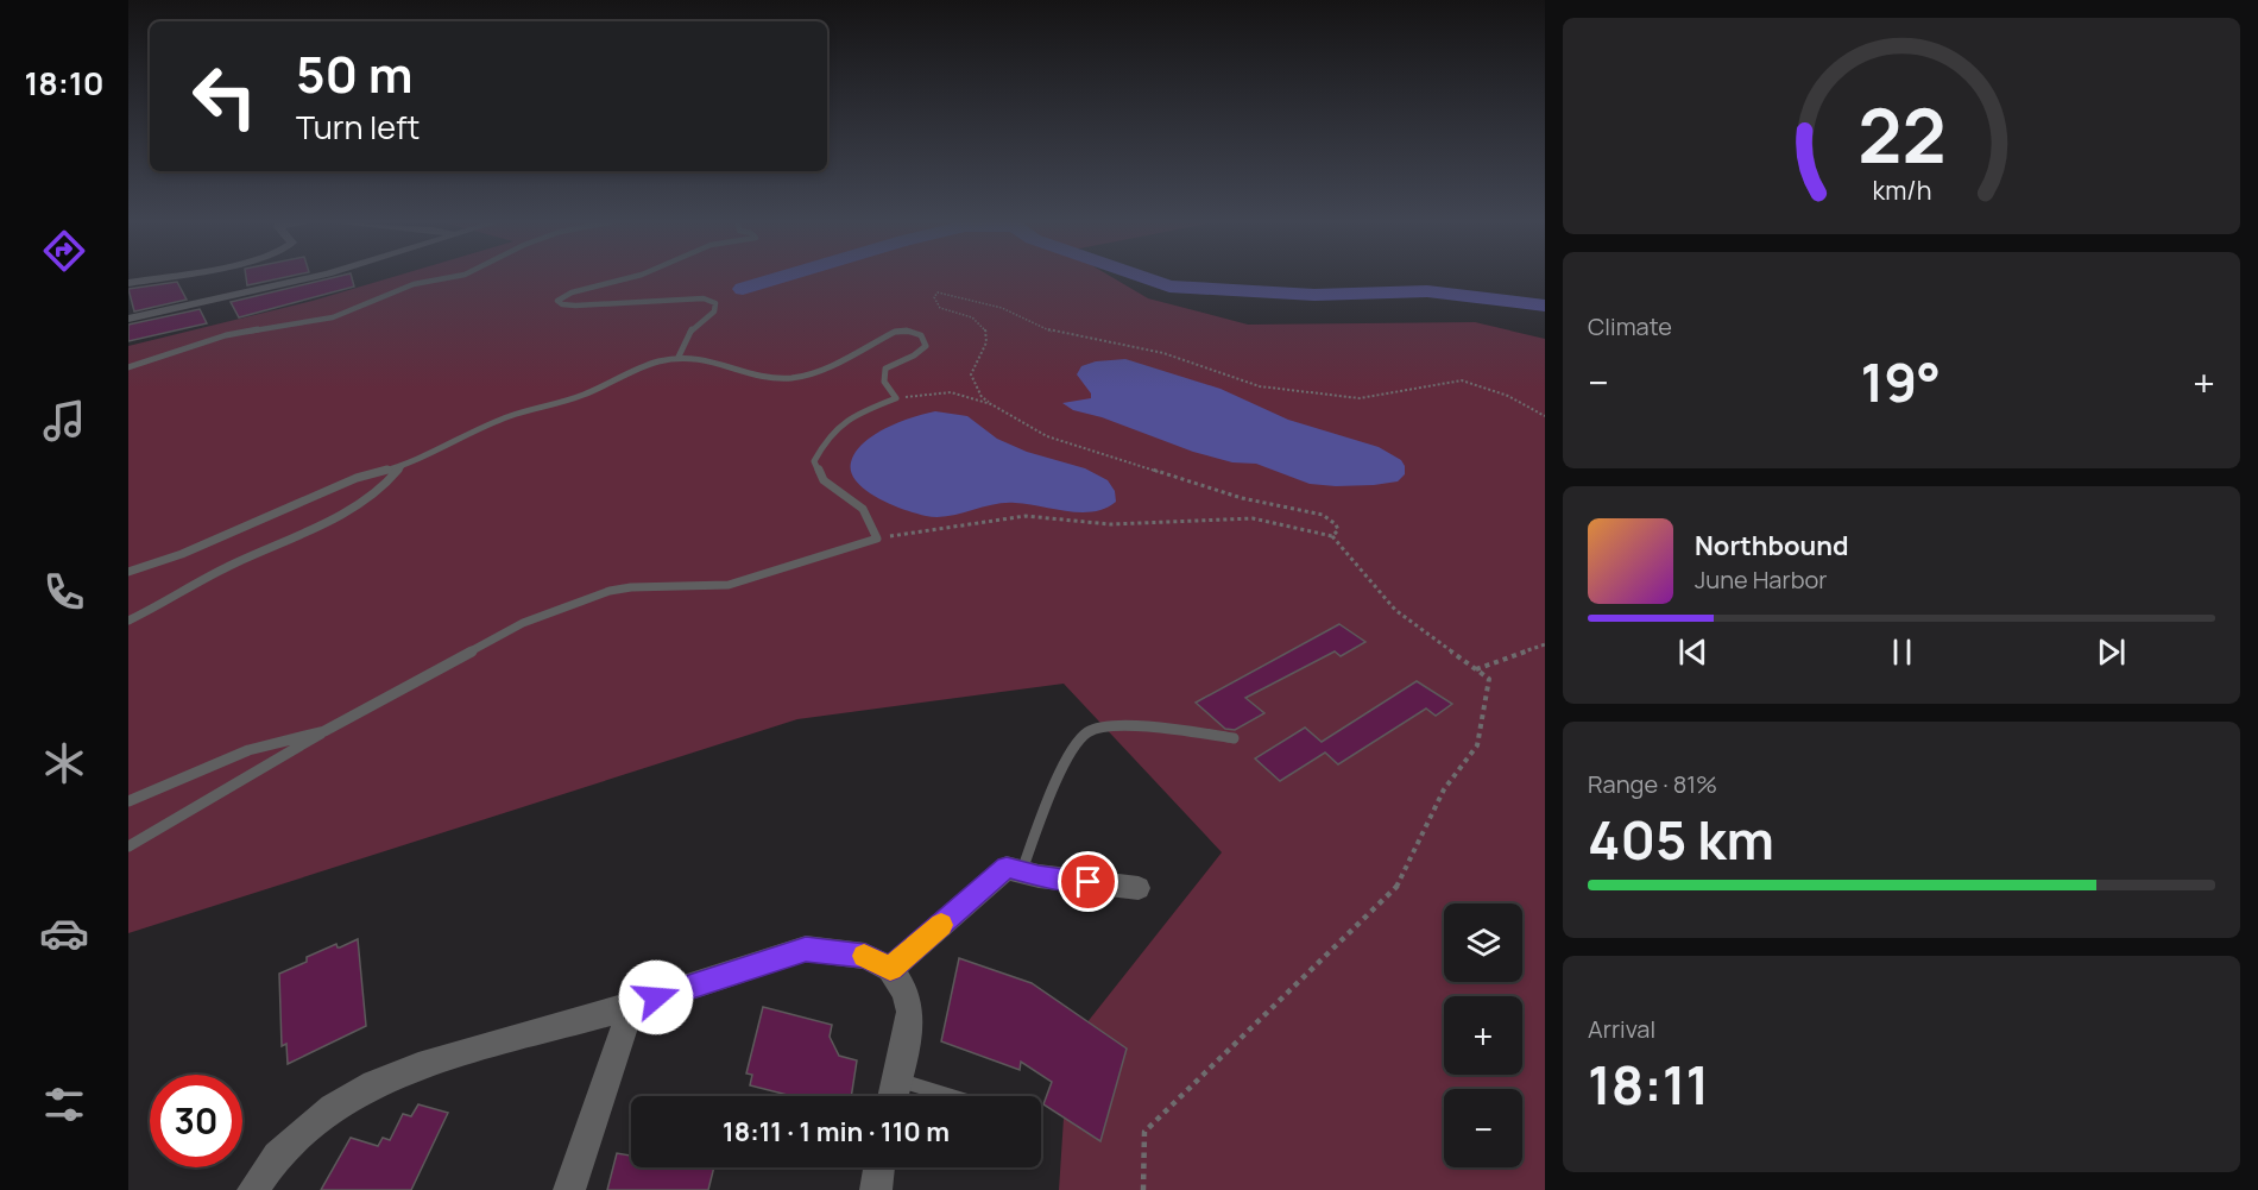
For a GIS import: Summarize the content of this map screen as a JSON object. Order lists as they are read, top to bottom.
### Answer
{
  "page": {
    "tabs": "18:10",
    "turn": ["50 m", "Turn left"],
    "tile": [
      "Climate",
      ["Range · 81%", "405 km"],
      ["Arrival", "18:11"]
    ],
    "heat": ["−", "19°", "+"],
    "song": ["Northbound", "June Harbor"],
    "map_buttons": ["+", "−"],
    "limit": "30",
    "trip": "18:11 · 1 min · 110 m",
    "gauge": ["22", "km/h"]
  }
}
